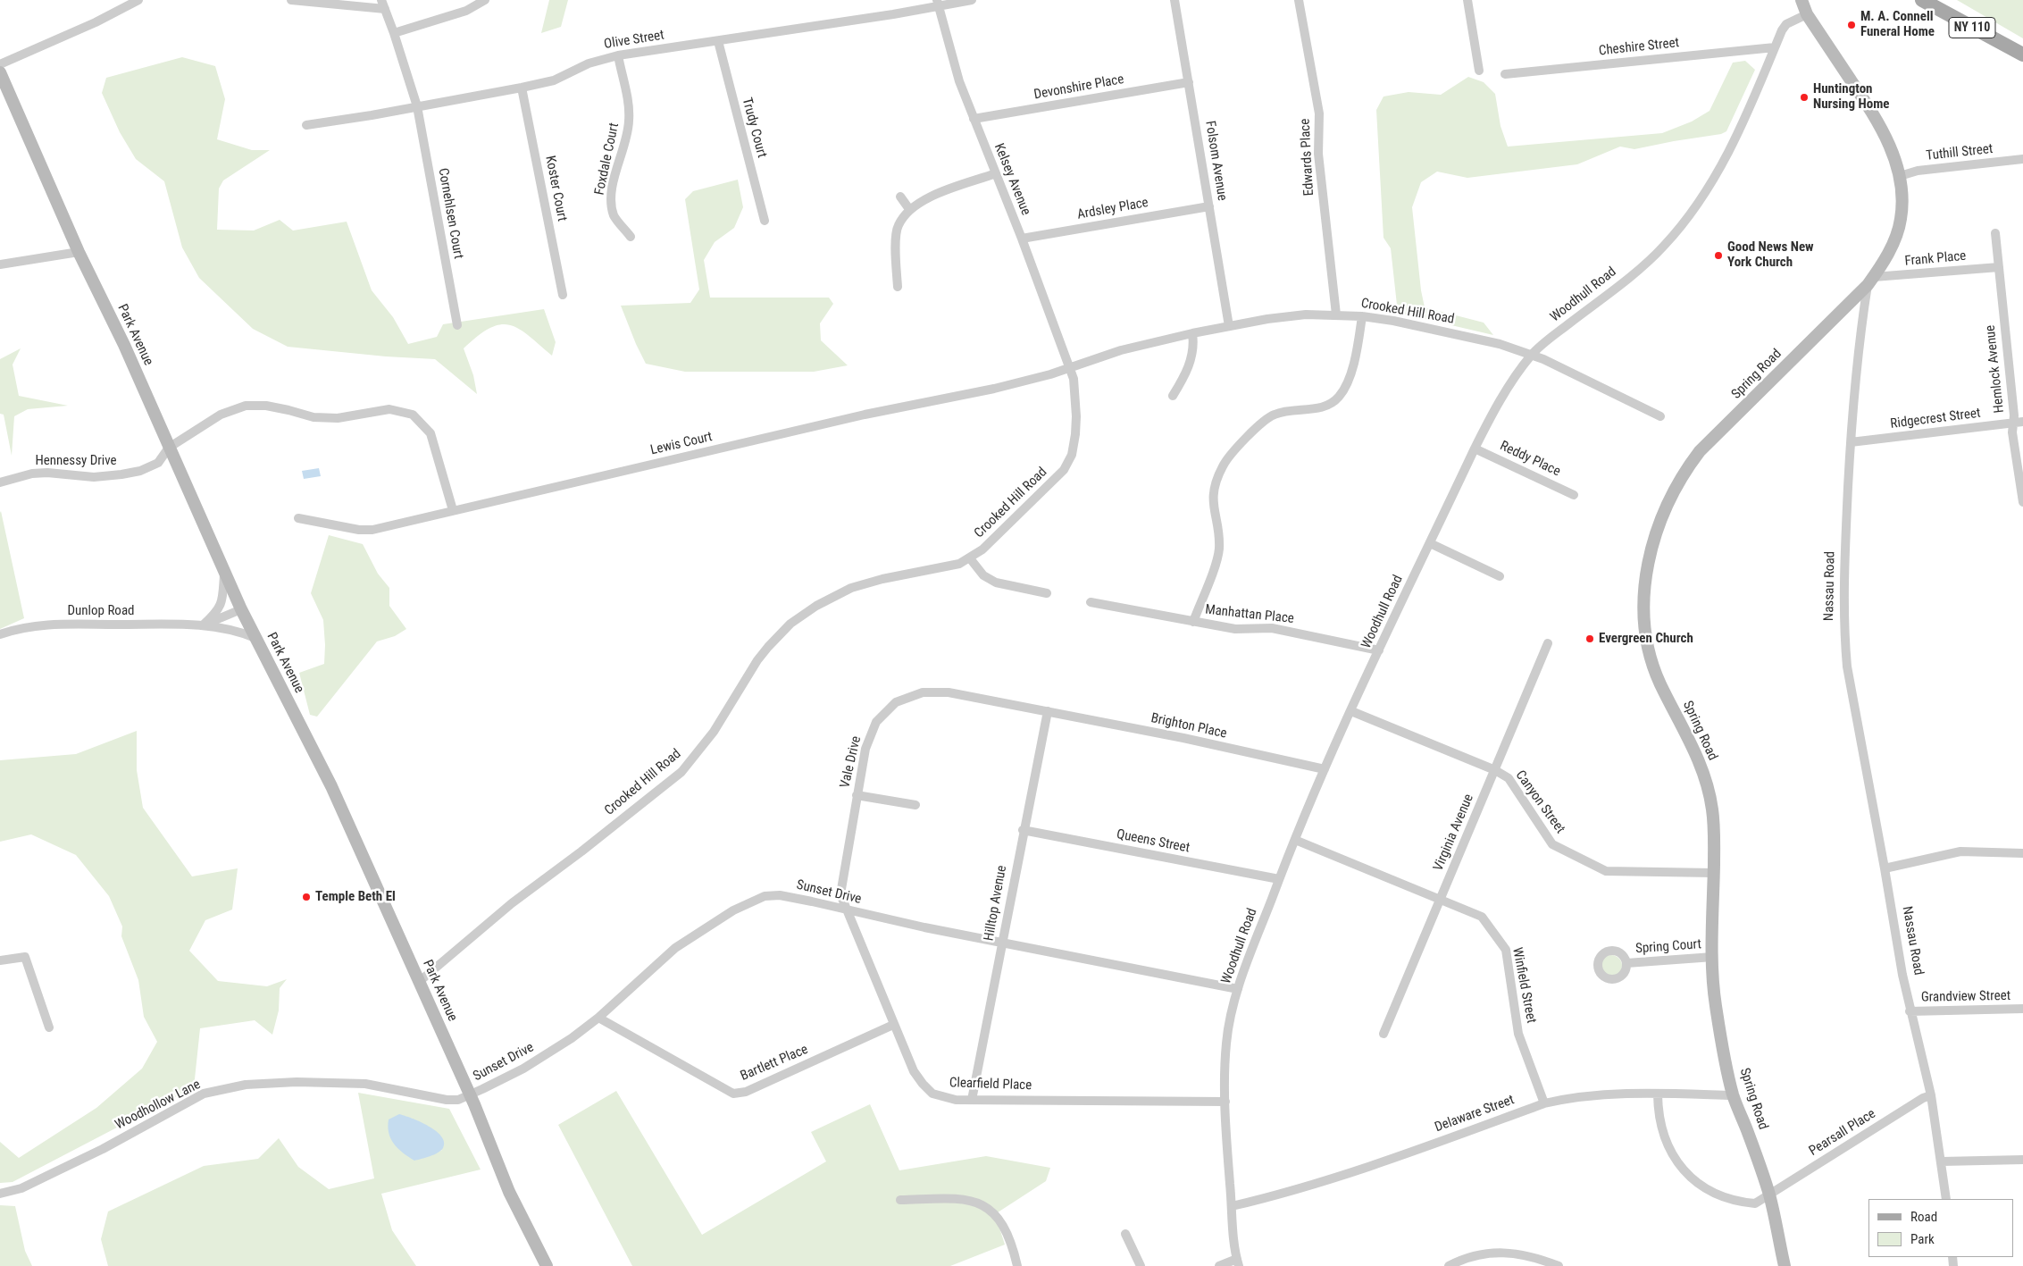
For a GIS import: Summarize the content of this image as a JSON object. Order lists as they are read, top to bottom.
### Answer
{
  "streets": {
    "main road": [
      "NY 110",
      "Park Avenue",
      "Spring Road",
      "Nassau Road"
    ],
    "street": [
      "Olive Street",
      "Cheshire Street",
      "Devonshire Place",
      "Trudy Court",
      "Tuthill Street",
      "Edwards Place",
      "Foxdale Court",
      "Folsom Avenue",
      "Kelsey Avenue",
      "Koster Court",
      "Ardsley Place",
      "Cornehlsen Court",
      "Frank Place",
      "Woodhull Road",
      "Crooked Hill Road",
      "Hemlock Avenue",
      "Ridgecrest Street",
      "Lewis Court",
      "Reddy Place",
      "Hennessy Drive",
      "Dunlop Road",
      "Manhattan Place",
      "Brighton Place",
      "Vale Drive",
      "Canyon Street",
      "Virginia Avenue",
      "Queens Street",
      "Sunset Drive",
      "Hilltop Avenue",
      "Spring Court",
      "Winfield Street",
      "Grandview Street",
      "Bartlett Place",
      "Clearfield Place",
      "Woodhollow Lane",
      "Delaware Street",
      "Pearsall Place"
    ]
  },
  "crossings": [
    ["Olive Street", "Trudy Court"],
    ["Olive Street", "Foxdale Court"],
    ["Olive Street", "Kelsey Avenue"],
    ["Olive Street", "Koster Court"],
    ["Olive Street", "Cornehlsen Court"],
    ["Cheshire Street", "Woodhull Road"],
    ["Devonshire Place", "Folsom Avenue"],
    ["Devonshire Place", "Kelsey Avenue"],
    ["Tuthill Street", "Nassau Road"],
    ["Edwards Place", "Crooked Hill Road"],
    ["Folsom Avenue", "Ardsley Place"],
    ["Folsom Avenue", "Crooked Hill Road"],
    ["Kelsey Avenue", "Ardsley Place"],
    ["Kelsey Avenue", "Crooked Hill Road"],
    ["Kelsey Avenue", "Lewis Court"],
    ["Frank Place", "Hemlock Avenue"],
    ["Frank Place", "Spring Road"],
    ["Frank Place", "Nassau Road"],
    ["Woodhull Road", "Crooked Hill Road"],
    ["Woodhull Road", "Reddy Place"],
    ["Woodhull Road", "Nassau Road"],
    ["Woodhull Road", "Manhattan Place"],
    ["Woodhull Road", "Brighton Place"],
    ["Woodhull Road", "Canyon Street"],
    ["Woodhull Road", "Queens Street"],
    ["Woodhull Road", "Sunset Drive"],
    ["Woodhull Road", "Winfield Street"],
    ["Woodhull Road", "Clearfield Place"],
    ["Woodhull Road", "Delaware Street"],
    ["Crooked Hill Road", "Park Avenue"],
    ["Crooked Hill Road", "Lewis Court"],
    ["Park Avenue", "Hennessy Drive"],
    ["Park Avenue", "Dunlop Road"],
    ["Park Avenue", "Sunset Drive"],
    ["Park Avenue", "Woodhollow Lane"],
    ["Hemlock Avenue", "Ridgecrest Street"],
    ["Spring Road", "Nassau Road"],
    ["Spring Road", "Canyon Street"],
    ["Spring Road", "Spring Court"],
    ["Spring Road", "Delaware Street"],
    ["Spring Road", "Pearsall Place"],
    ["Ridgecrest Street", "Nassau Road"],
    ["Lewis Court", "Hennessy Drive"],
    ["Nassau Road", "Grandview Street"],
    ["Nassau Road", "Pearsall Place"],
    ["Brighton Place", "Vale Drive"],
    ["Brighton Place", "Hilltop Avenue"],
    ["Vale Drive", "Sunset Drive"],
    ["Vale Drive", "Hilltop Avenue"],
    ["Vale Drive", "Clearfield Place"],
    ["Canyon Street", "Virginia Avenue"],
    ["Virginia Avenue", "Winfield Street"],
    ["Queens Street", "Hilltop Avenue"],
    ["Sunset Drive", "Hilltop Avenue"],
    ["Sunset Drive", "Bartlett Place"],
    ["Sunset Drive", "Clearfield Place"],
    ["Sunset Drive", "Woodhollow Lane"],
    ["Hilltop Avenue", "Clearfield Place"],
    ["Winfield Street", "Delaware Street"],
    ["Bartlett Place", "Clearfield Place"],
    ["Delaware Street", "Pearsall Place"]
  ],
  "places": [
    "M. A. Connell Funeral Home",
    "Huntington Nursing Home",
    "Good News New York Church",
    "Evergreen Church",
    "Temple Beth El"
  ],
  "legend": ["Road", "Park"]
}
